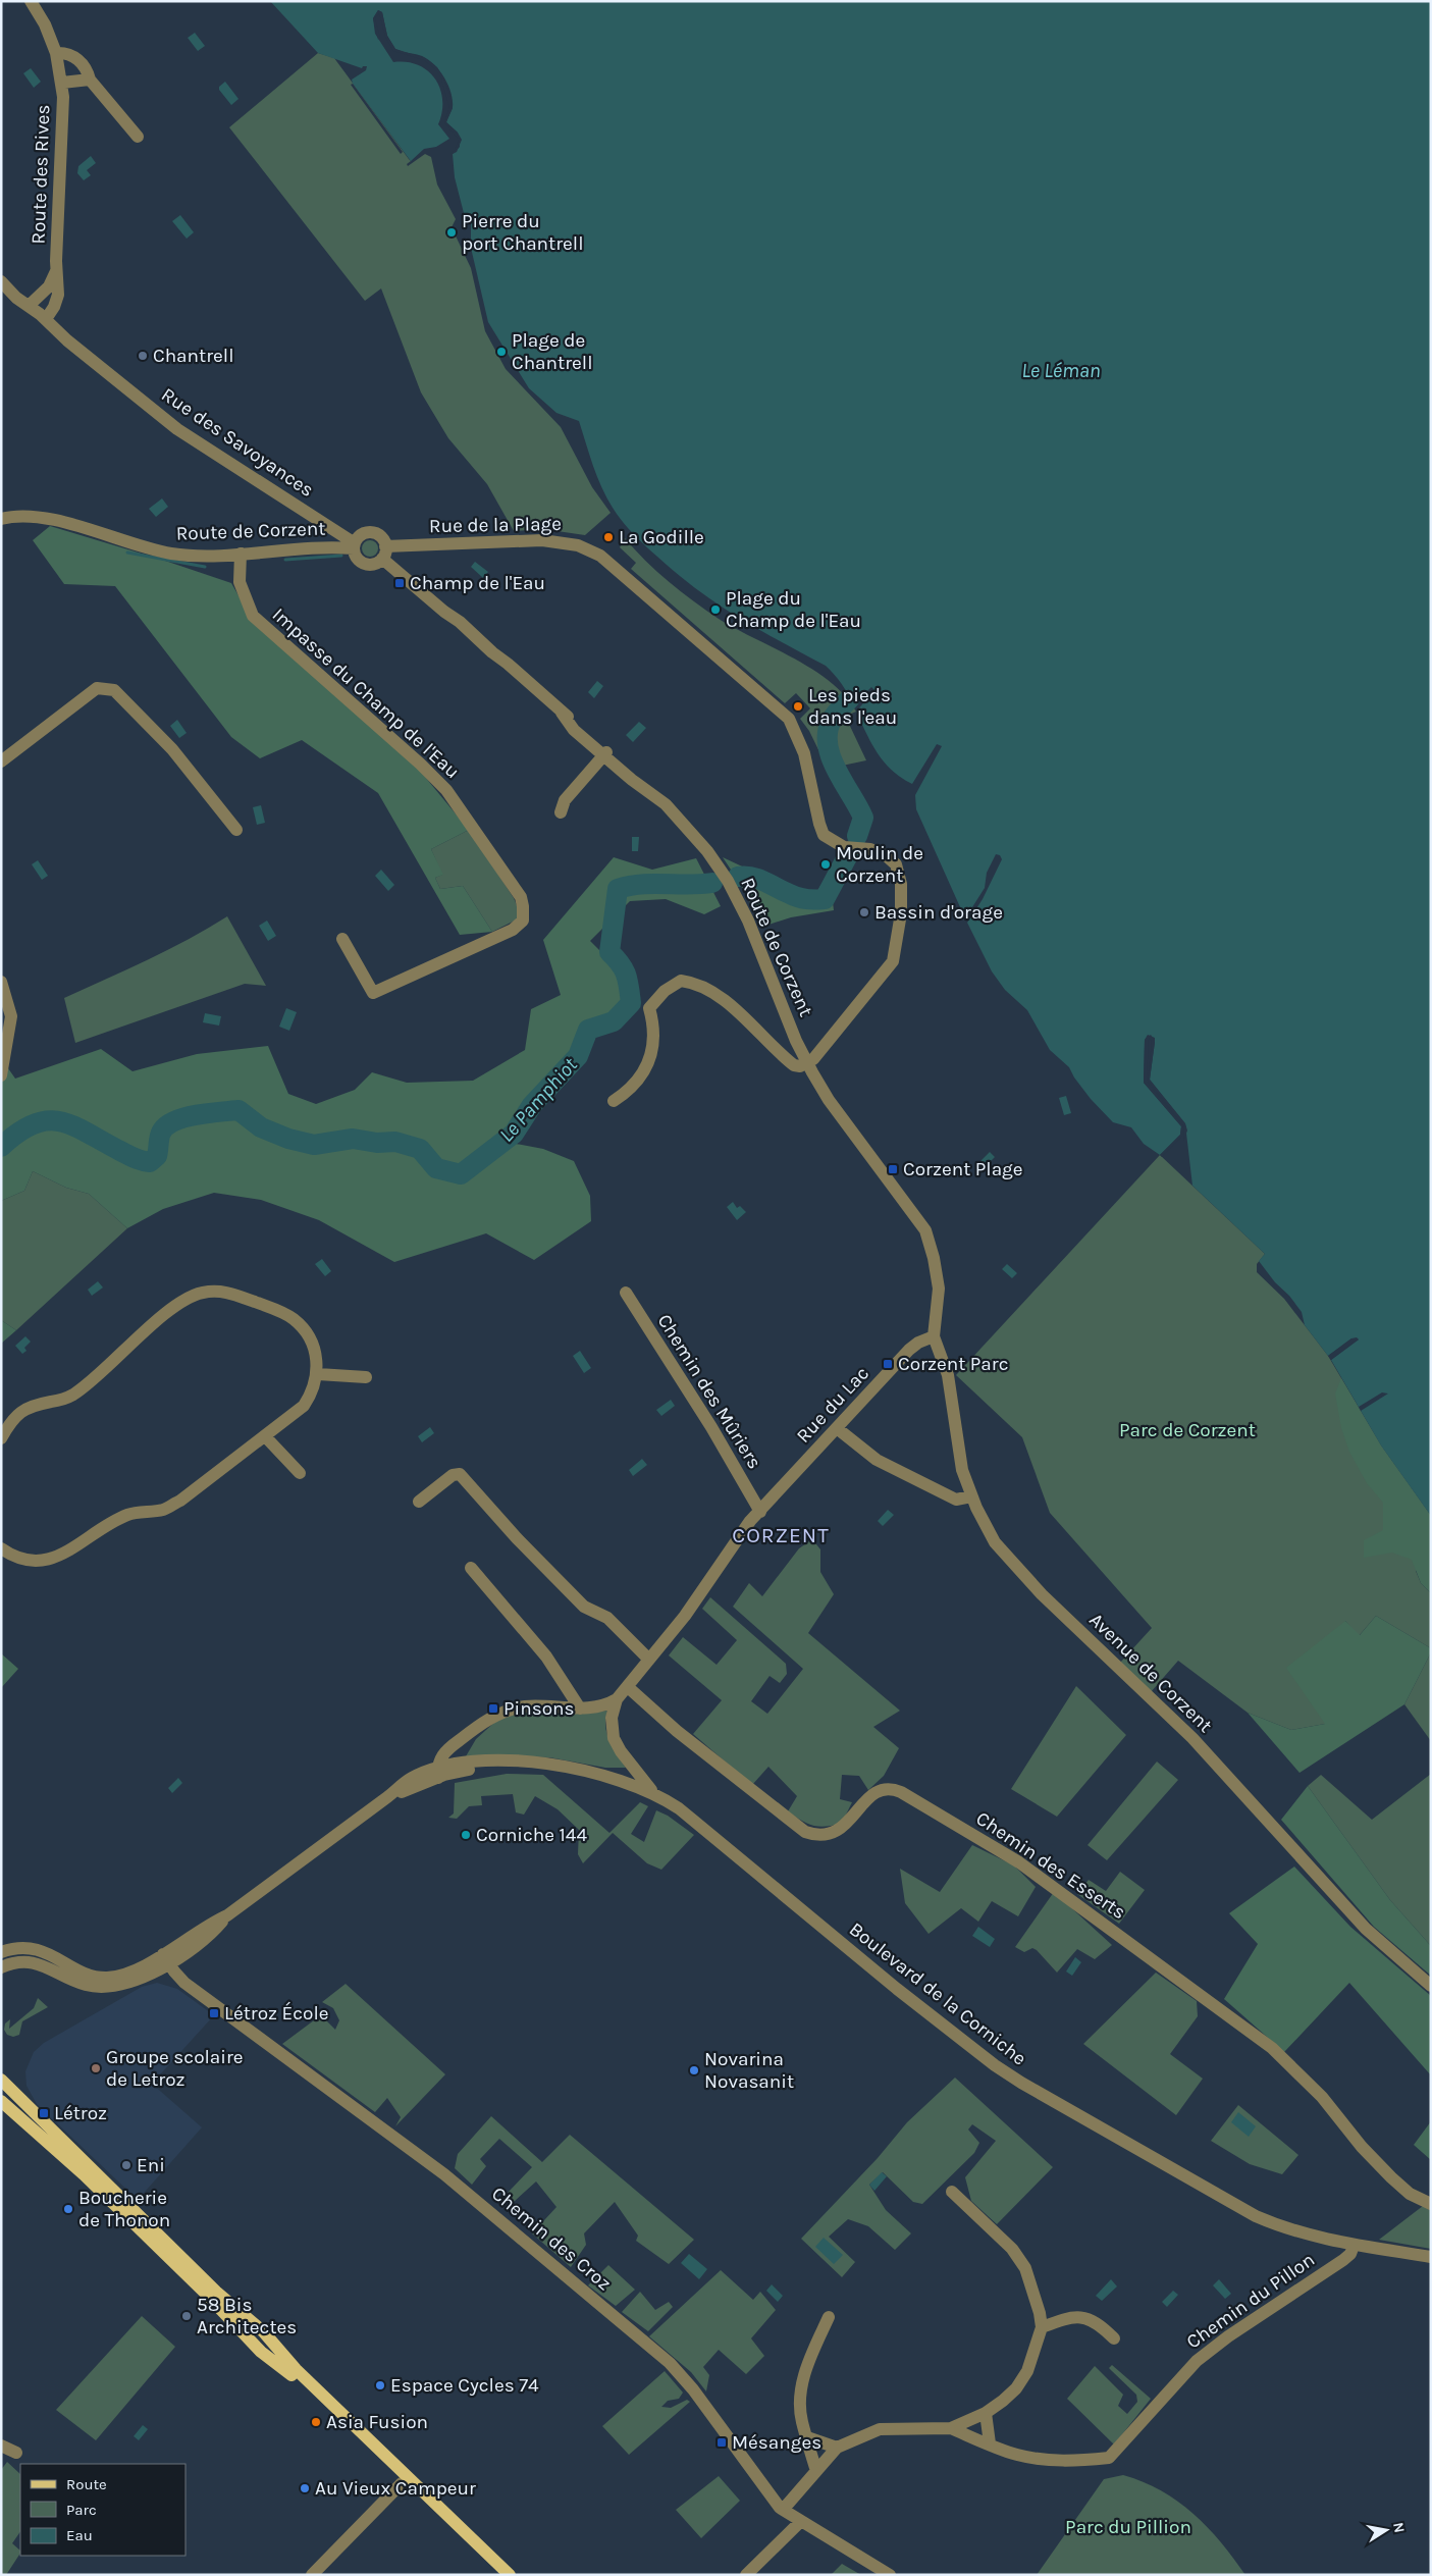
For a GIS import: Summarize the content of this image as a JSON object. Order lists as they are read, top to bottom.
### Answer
{
  "streets": {
    "street": [
      "Route des Rives",
      "Rue des Savoyances",
      "Rue de la Plage",
      "Route de Corzent",
      "Impasse du Champ de l'Eau",
      "Chemin des Mûriers",
      "Rue du Lac",
      "Avenue de Corzent",
      "Chemin des Esserts",
      "Boulevard de la Corniche",
      "Chemin des Croz",
      "Chemin du Pillon"
    ]
  },
  "crossings": [
    ["Route des Rives", "Rue des Savoyances"],
    ["Rue des Savoyances", "Rue de la Plage"],
    ["Rue des Savoyances", "Route de Corzent"],
    ["Rue de la Plage", "Route de Corzent"],
    ["Route de Corzent", "Impasse du Champ de l'Eau"],
    ["Chemin des Mûriers", "Rue du Lac"],
    ["Rue du Lac", "Avenue de Corzent"],
    ["Rue du Lac", "Chemin des Esserts"],
    ["Boulevard de la Corniche", "Chemin des Croz"],
    ["Boulevard de la Corniche", "Chemin du Pillon"]
  ],
  "districts": ["CORZENT"],
  "water": ["Le Léman", "Le Pamphiot"],
  "parks": ["Parc de Corzent", "Parc du Pillion"],
  "places": {
    "other": [
      "Pierre du port Chantrell",
      "Plage de Chantrell",
      "Chantrell",
      "La Godille",
      "Plage du Champ de l'Eau",
      "Les pieds dans l'eau",
      "Moulin de Corzent",
      "Bassin d'orage",
      "Corniche 144",
      "Groupe scolaire de Letroz",
      "Novarina Novasanit",
      "Eni",
      "Boucherie de Thonon",
      "58 Bis Architectes",
      "Espace Cycles 74",
      "Asia Fusion",
      "Au Vieux Campeur"
    ],
    "transit": [
      "Champ de l'Eau",
      "Corzent Plage",
      "Corzent Parc",
      "Pinsons",
      "Létroz École",
      "Létroz",
      "Mésanges"
    ]
  },
  "legend": ["Route", "Parc", "Eau"],
  "north": "right"
}
